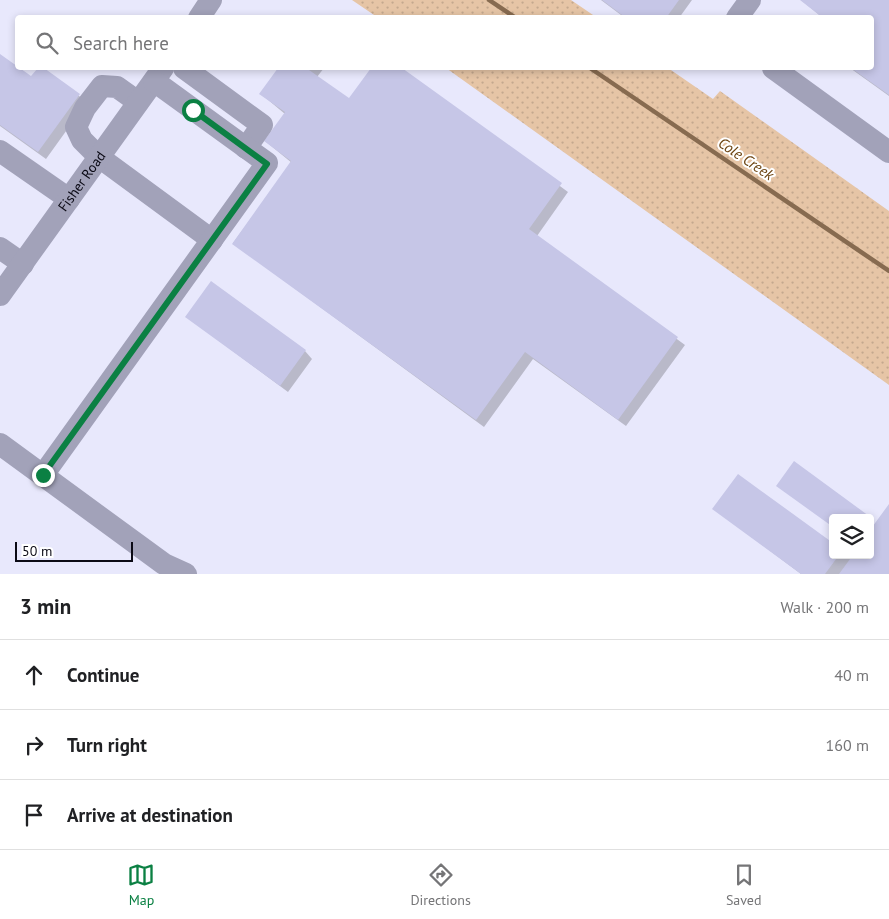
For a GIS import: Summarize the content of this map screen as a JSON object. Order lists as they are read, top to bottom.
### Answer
{
  "streets": {
    "street": ["Fisher Road"]
  },
  "water": ["Cole Creek"],
  "scale_bar": "50 m",
  "page": {
    "search": "Search here",
    "scale": "50 m",
    "heading": ["3 min", "Walk · 200 m"],
    "list": [
      ["Continue", "40 m"],
      ["Turn right", "160 m"],
      "Arrive at destination"
    ],
    "nav": ["Map", "Directions", "Saved"]
  }
}
